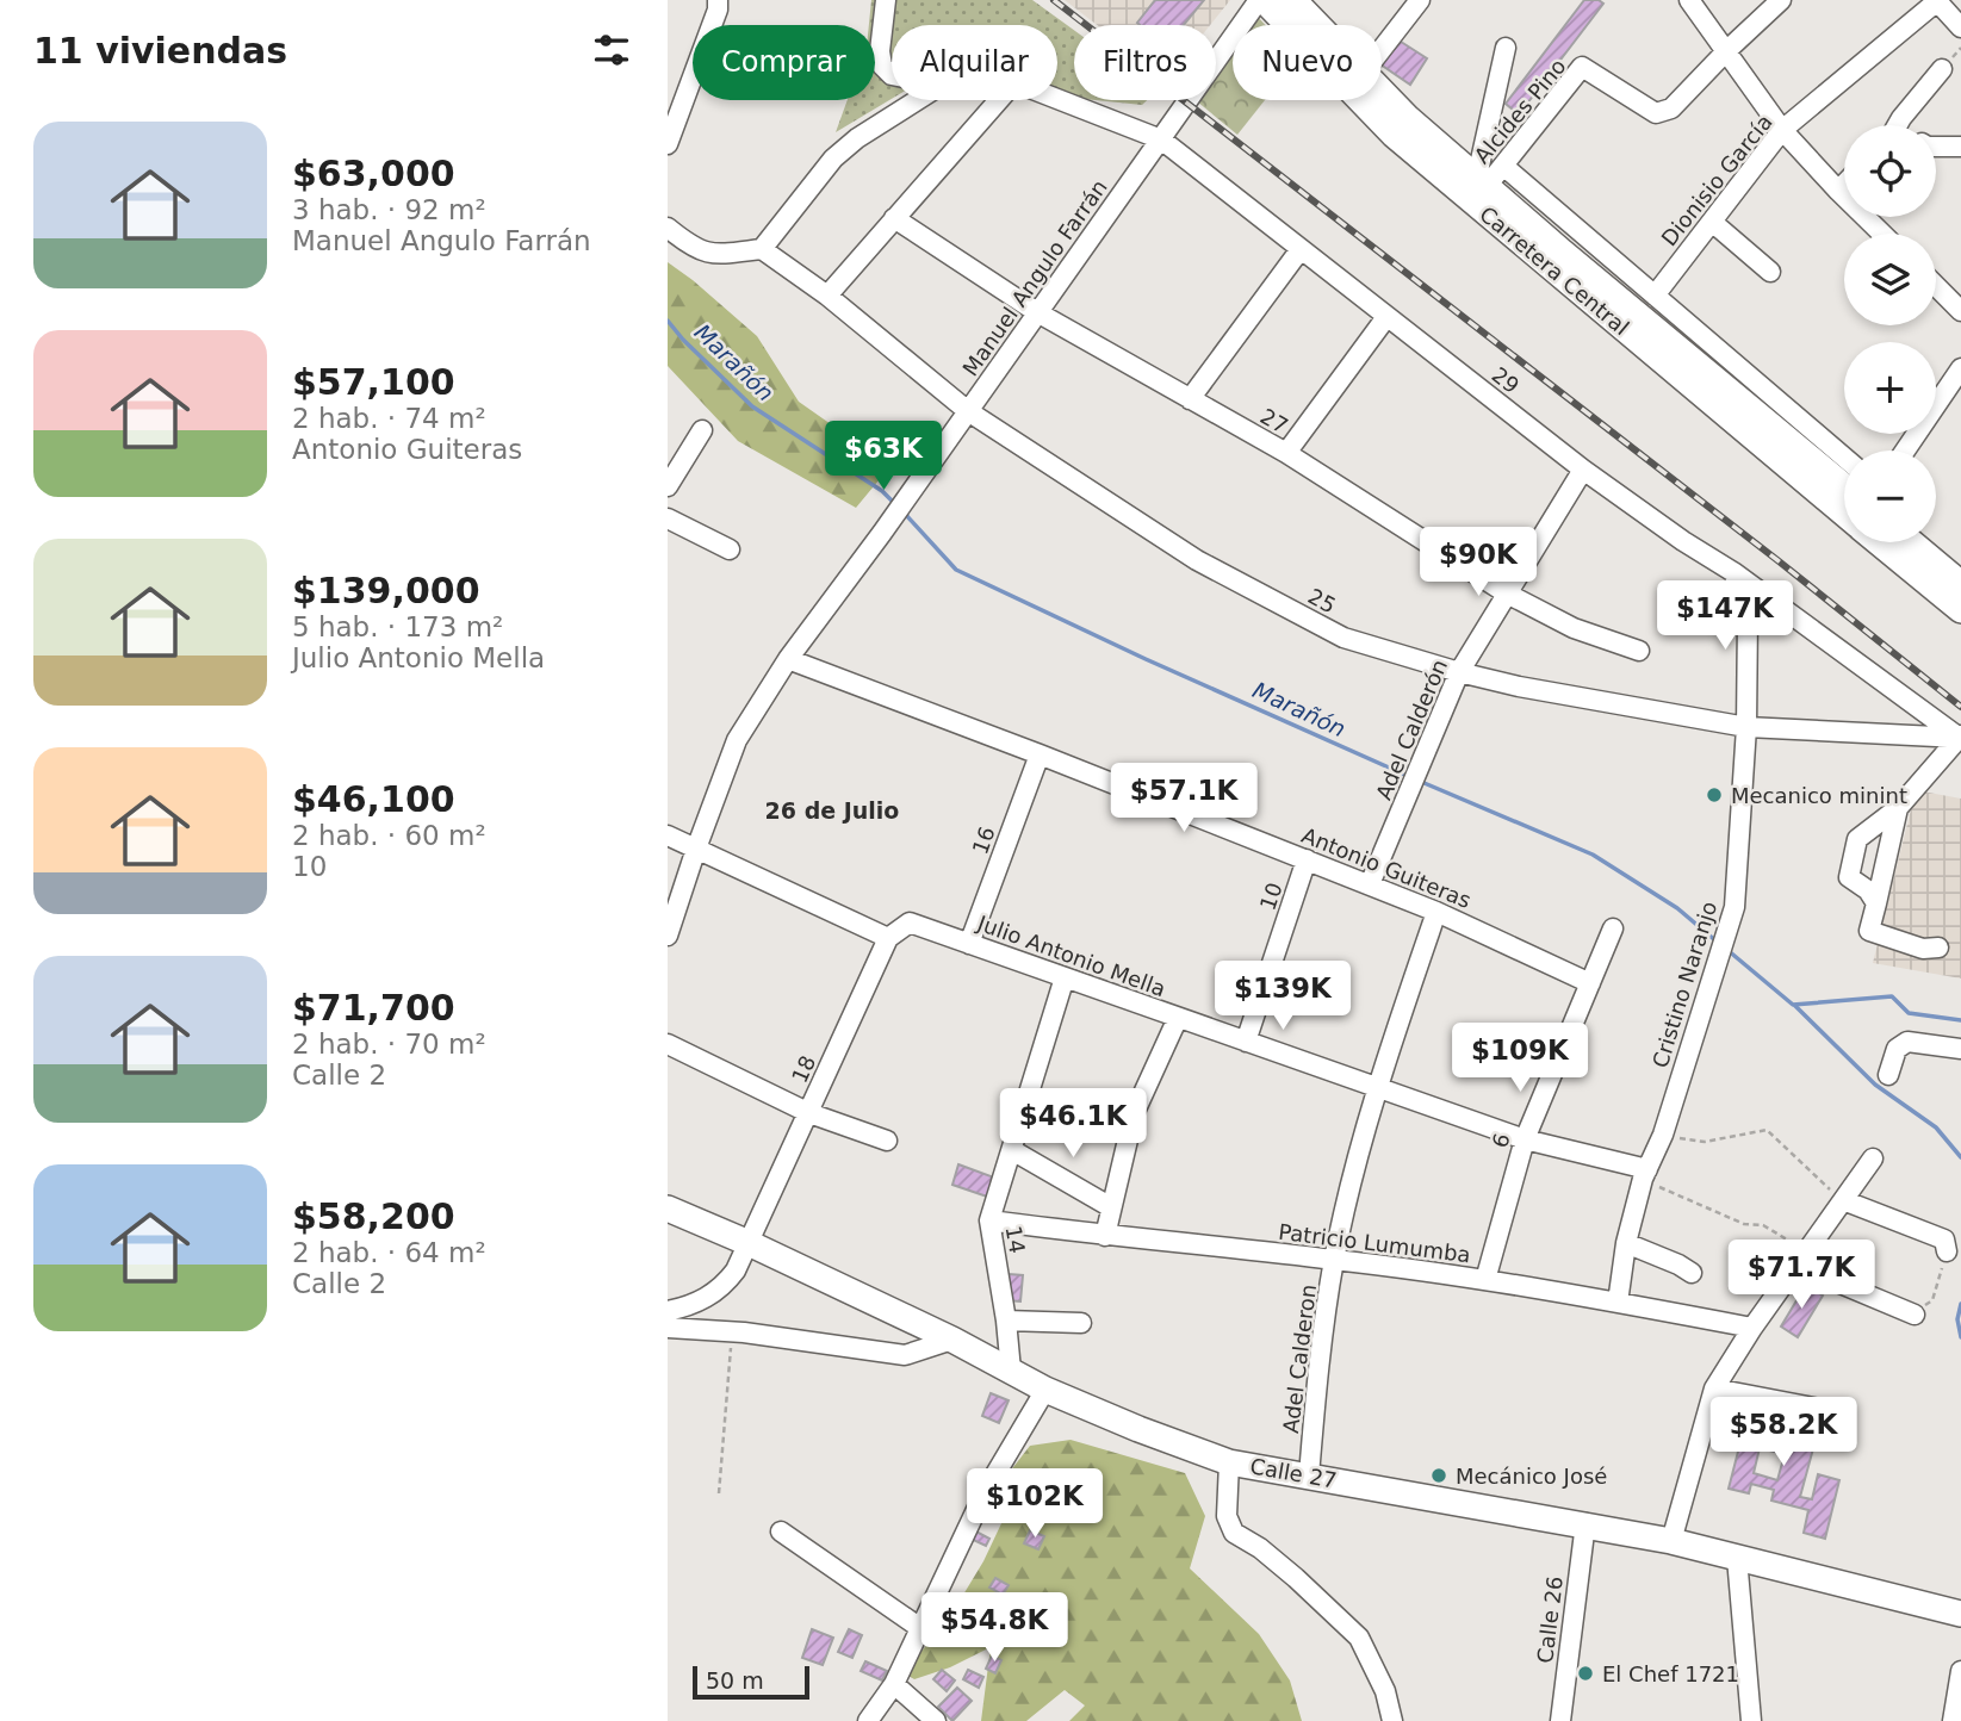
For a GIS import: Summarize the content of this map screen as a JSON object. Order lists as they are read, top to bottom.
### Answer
{
  "streets": {
    "main road": ["Carretera Central", "Calle 27"],
    "street": [
      "Alcides Pino",
      "Dionisio García",
      "Manuel Angulo Farrán",
      "29",
      "27",
      "25",
      "Adel Calderón",
      "16",
      "Antonio Guiteras",
      "10",
      "Julio Antonio Mella",
      "Cristino Naranjo",
      "18",
      "6",
      "14",
      "Patricio Lumumba",
      "Adel Calderon",
      "Calle 26"
    ]
  },
  "crossings": [
    ["Alcides Pino", "Carretera Central"],
    ["Carretera Central", "Manuel Angulo Farrán"],
    ["Manuel Angulo Farrán", "29"],
    ["Manuel Angulo Farrán", "27"],
    ["Manuel Angulo Farrán", "25"],
    ["Manuel Angulo Farrán", "Antonio Guiteras"],
    ["29", "25"],
    ["29", "Adel Calderón"],
    ["29", "Cristino Naranjo"],
    ["27", "Adel Calderón"],
    ["25", "Adel Calderón"],
    ["25", "Cristino Naranjo"],
    ["Adel Calderón", "Antonio Guiteras"],
    ["16", "Antonio Guiteras"],
    ["16", "Julio Antonio Mella"],
    ["Antonio Guiteras", "10"],
    ["Antonio Guiteras", "6"],
    ["Antonio Guiteras", "Adel Calderon"],
    ["10", "Julio Antonio Mella"],
    ["Julio Antonio Mella", "Cristino Naranjo"],
    ["Julio Antonio Mella", "18"],
    ["Julio Antonio Mella", "6"],
    ["Julio Antonio Mella", "14"],
    ["Julio Antonio Mella", "Adel Calderon"],
    ["Cristino Naranjo", "Patricio Lumumba"],
    ["18", "Calle 27"],
    ["6", "Patricio Lumumba"],
    ["14", "Patricio Lumumba"],
    ["14", "Calle 27"],
    ["Patricio Lumumba", "Adel Calderon"],
    ["Adel Calderon", "Calle 27"],
    ["Calle 27", "Calle 26"]
  ],
  "districts": ["26 de Julio"],
  "water": ["Marañón"],
  "places": ["Mecanico minint", "Mecánico José", "El Chef 1721"],
  "scale_bar": "50 m",
  "page": {
    "heading": "11 viviendas",
    "chip": [
      "Comprar",
      "Alquilar",
      "Filtros",
      "Nuevo"
    ],
    "list": [
      {
        "name": "$63,000",
        "note": "3 hab. · 92 m² · Manuel Angulo Farrán"
      },
      {
        "name": "$57,100",
        "note": "2 hab. · 74 m² · Antonio Guiteras"
      },
      {
        "name": "$139,000",
        "note": "5 hab. · 173 m² · Julio Antonio Mella"
      },
      {
        "name": "$46,100",
        "note": "2 hab. · 60 m² · 10"
      },
      {
        "name": "$71,700",
        "note": "2 hab. · 70 m² · Calle 2"
      },
      {
        "name": "$58,200",
        "note": "2 hab. · 64 m² · Calle 2"
      }
    ],
    "map_buttons": ["+", "−"],
    "price": [
      "$63K",
      "$90K",
      "$147K",
      "$57.1K",
      "$139K",
      "$109K",
      "$46.1K",
      "$71.7K",
      "$58.2K",
      "$102K",
      "$54.8K"
    ],
    "scale": "50 m"
  }
}
